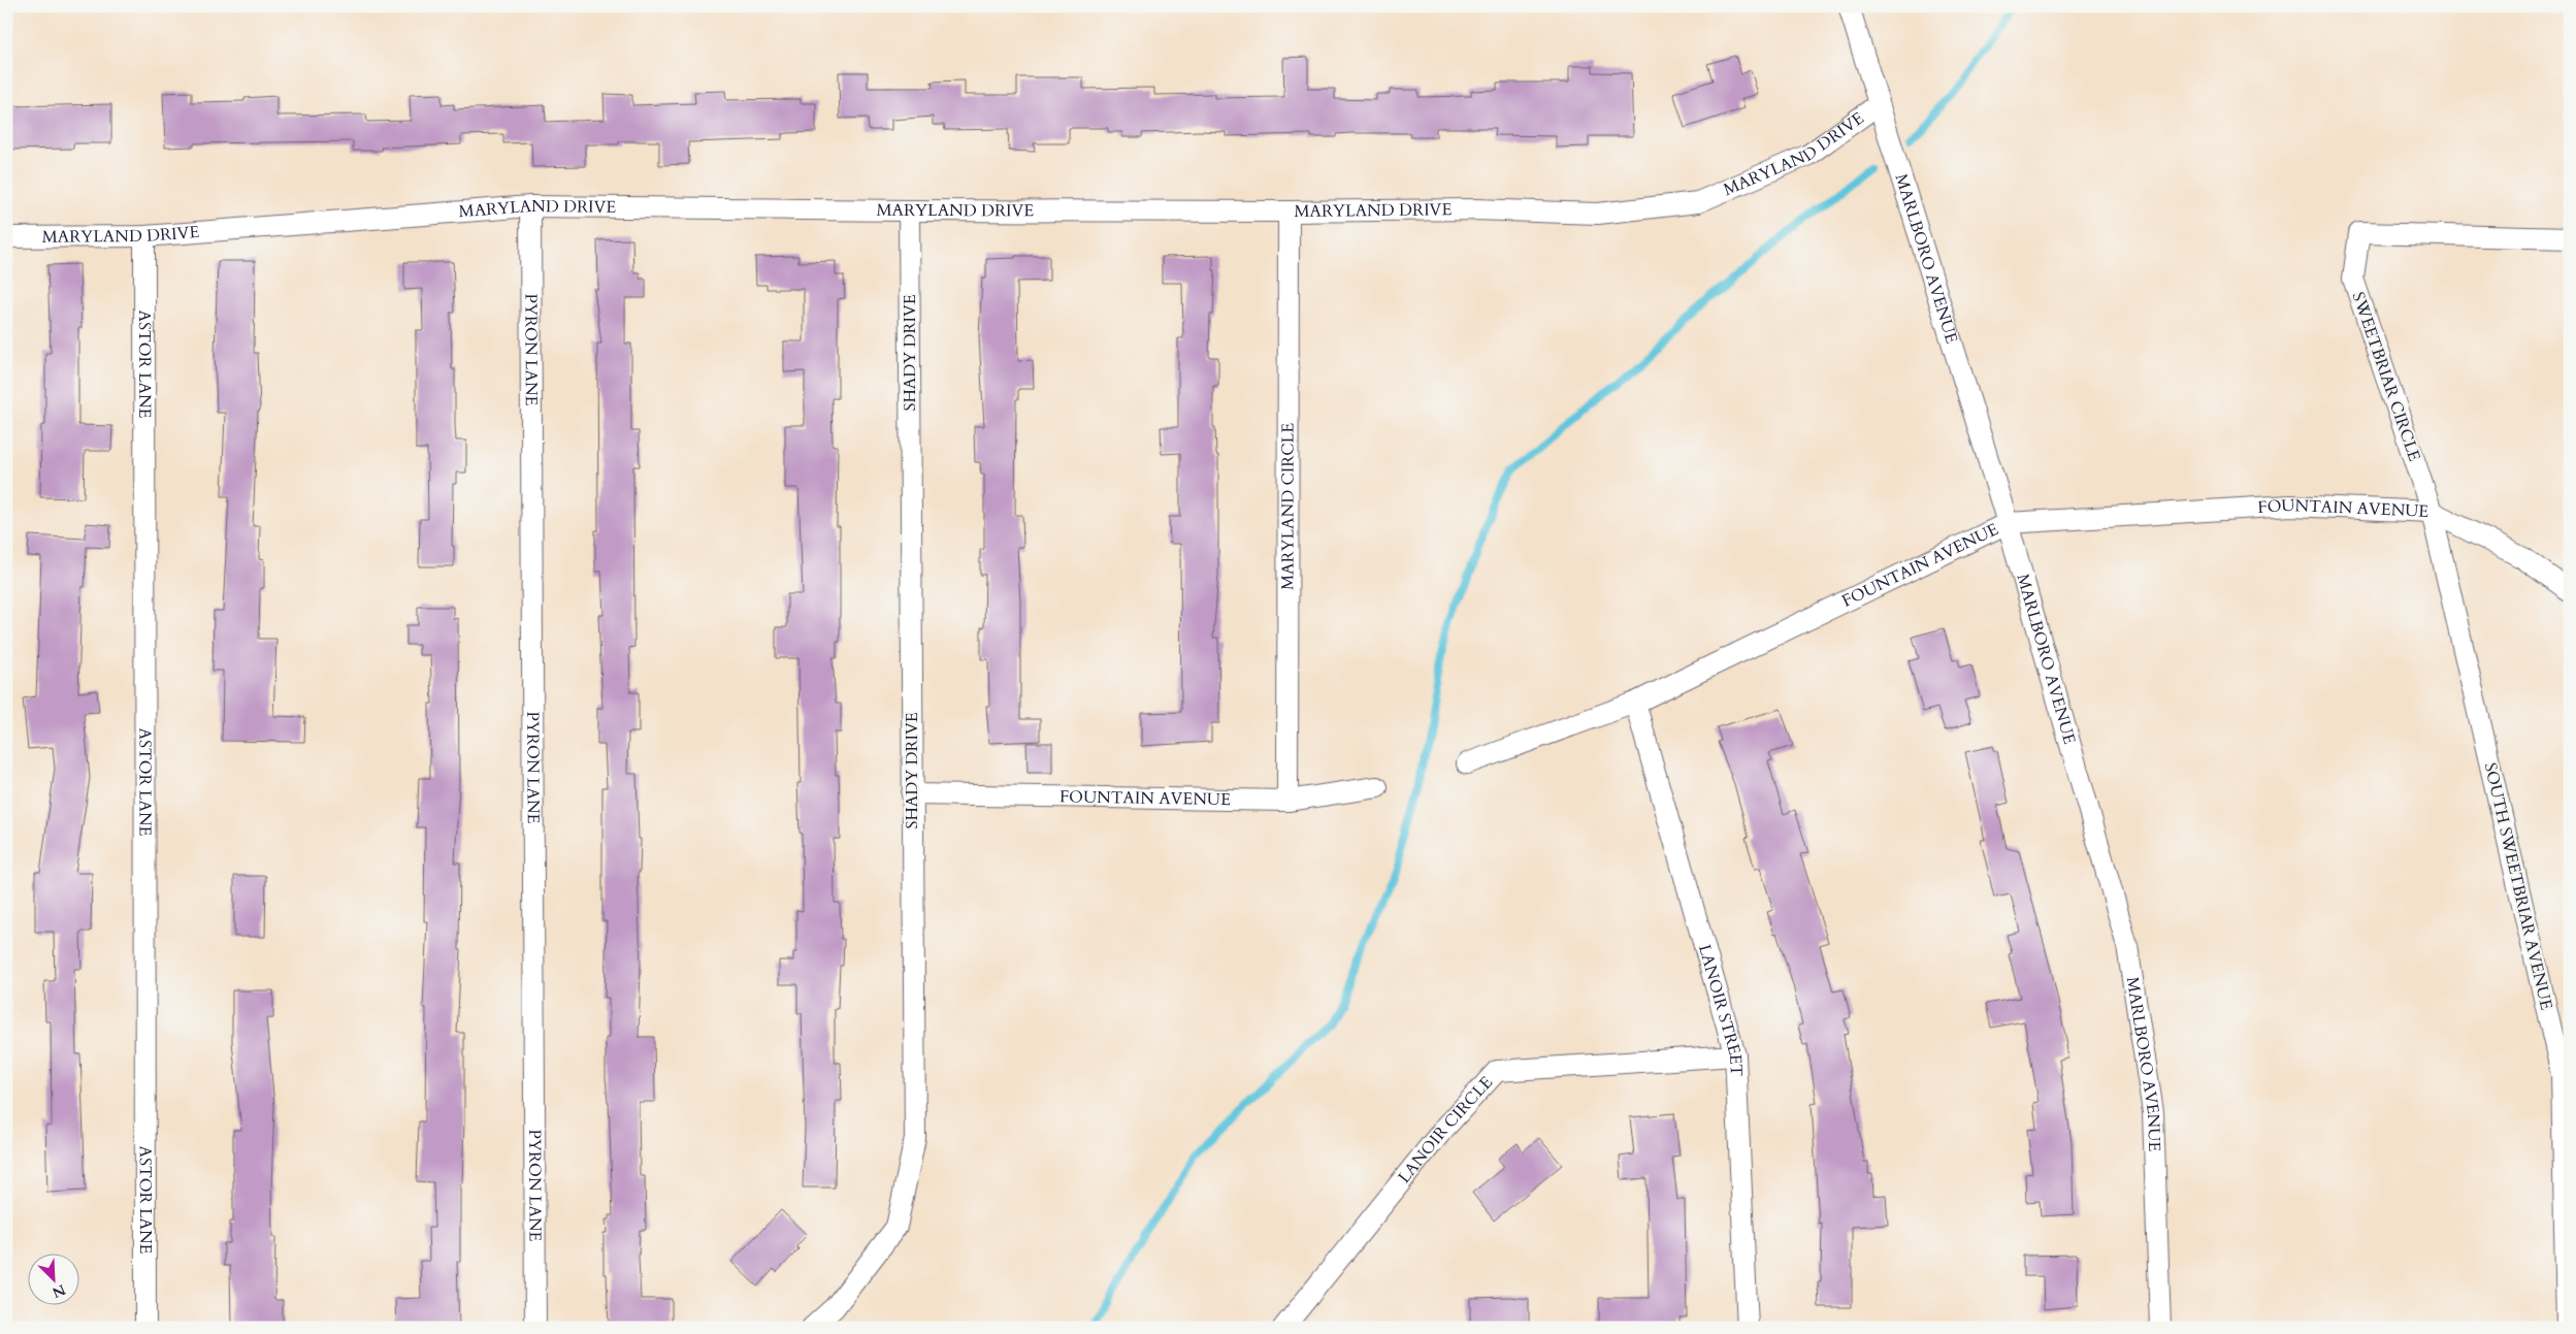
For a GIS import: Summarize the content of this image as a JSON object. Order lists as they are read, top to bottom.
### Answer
{
  "streets": {
    "street": [
      "MARYLAND DRIVE",
      "MARLBORO AVENUE",
      "PYRON LANE",
      "SHADY DRIVE",
      "ASTOR LANE",
      "SWEETBRIAR CIRCLE",
      "MARYLAND CIRCLE",
      "FOUNTAIN AVENUE",
      "SOUTH SWEETBRIAR AVENUE",
      "LANOIR STREET",
      "LANOIR CIRCLE"
    ]
  },
  "crossings": [
    ["MARYLAND DRIVE", "MARLBORO AVENUE"],
    ["MARYLAND DRIVE", "PYRON LANE"],
    ["MARYLAND DRIVE", "SHADY DRIVE"],
    ["MARYLAND DRIVE", "ASTOR LANE"],
    ["MARYLAND DRIVE", "MARYLAND CIRCLE"],
    ["MARLBORO AVENUE", "FOUNTAIN AVENUE"],
    ["SHADY DRIVE", "FOUNTAIN AVENUE"],
    ["SWEETBRIAR CIRCLE", "FOUNTAIN AVENUE"],
    ["SWEETBRIAR CIRCLE", "SOUTH SWEETBRIAR AVENUE"],
    ["MARYLAND CIRCLE", "FOUNTAIN AVENUE"],
    ["FOUNTAIN AVENUE", "SOUTH SWEETBRIAR AVENUE"],
    ["FOUNTAIN AVENUE", "LANOIR STREET"],
    ["LANOIR STREET", "LANOIR CIRCLE"]
  ],
  "north": "bottom right"
}
